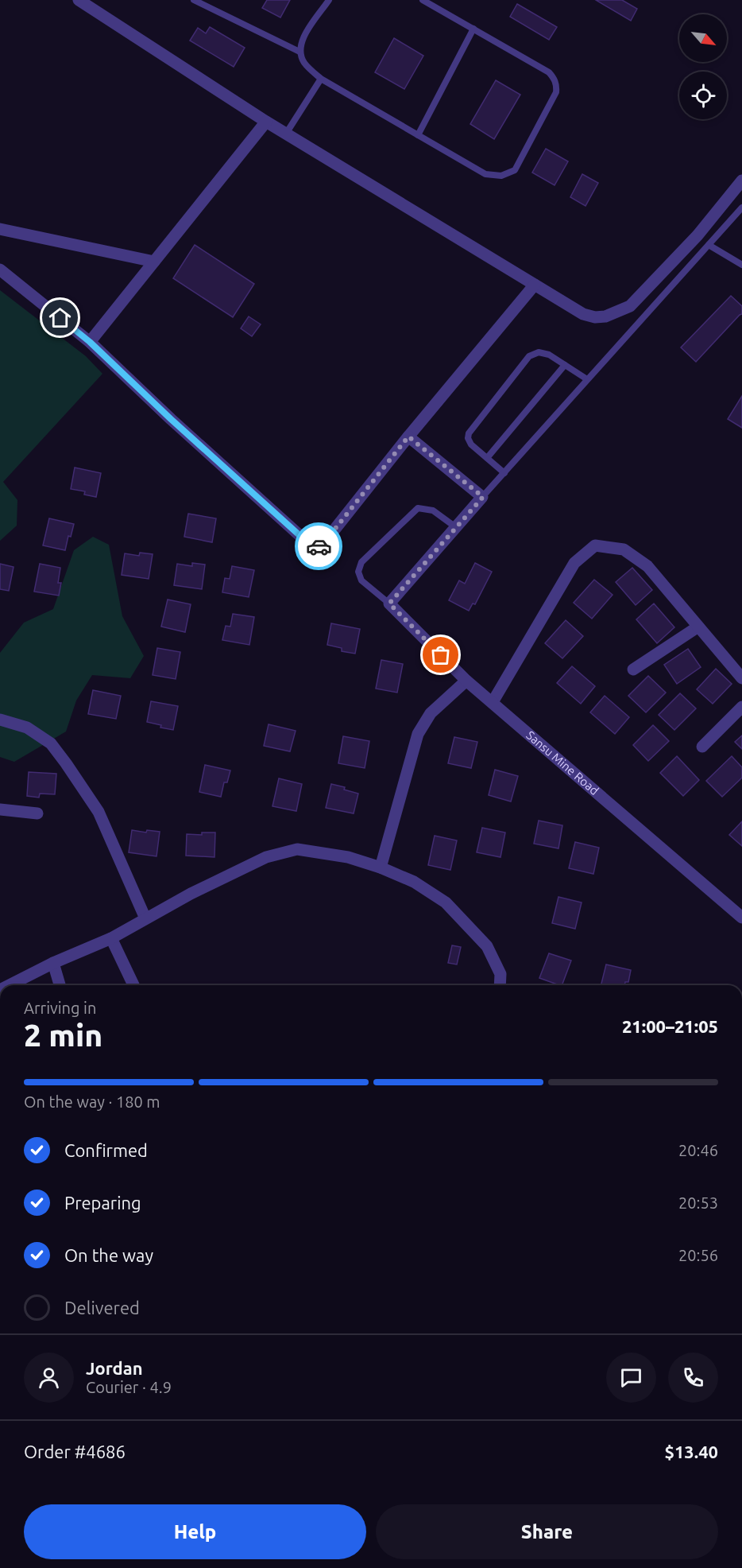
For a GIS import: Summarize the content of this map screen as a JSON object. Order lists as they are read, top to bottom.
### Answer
{
  "streets": {
    "street": ["Sansu Mine Road"]
  },
  "north": "bottom right",
  "page": {
    "heading": ["2 min", "Arriving in", "21:00–21:05"],
    "panel": [
      "Jordan",
      "Courier · 4.9",
      "Order #4686",
      "$13.40"
    ],
    "bar": "On the way · 180 m",
    "list": [
      ["Confirmed", "20:46"],
      ["Preparing", "20:53"],
      ["On the way", "20:56"],
      "Delivered"
    ],
    "buttons": ["Help", "Share"]
  }
}
